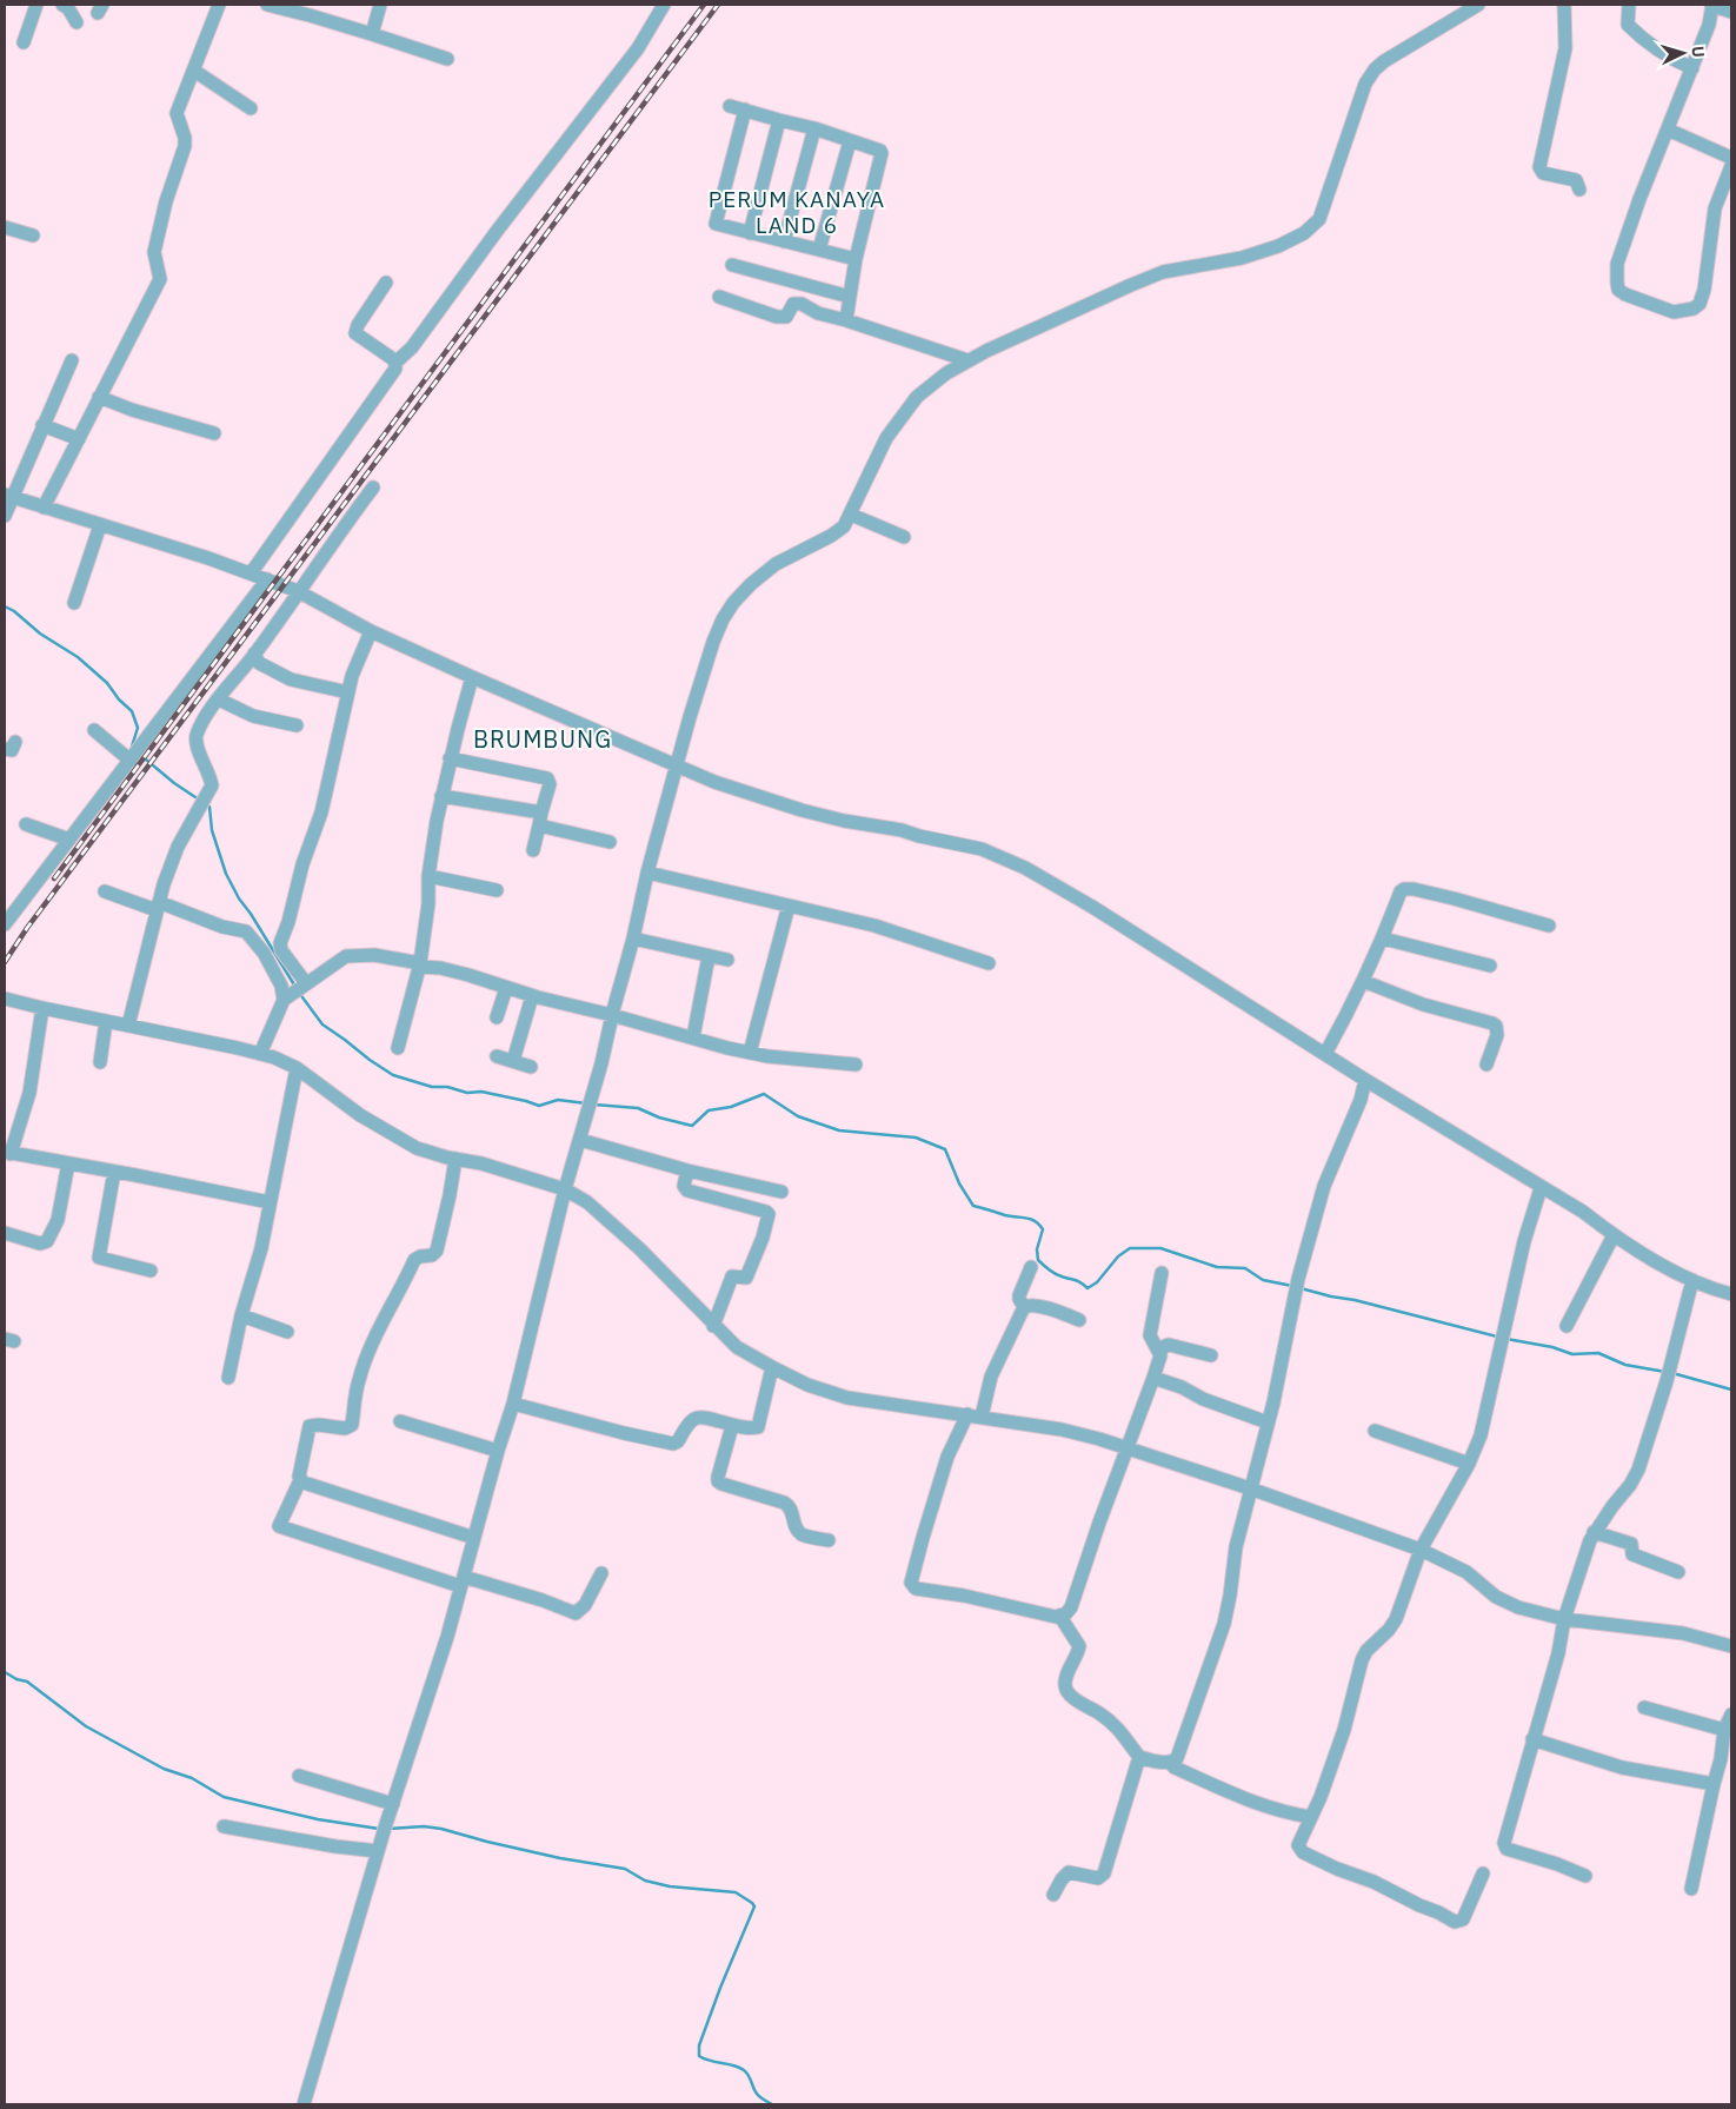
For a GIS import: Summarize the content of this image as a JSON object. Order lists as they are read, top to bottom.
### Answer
{
  "districts": ["PERUM KANAYA LAND 6", "BRUMBUNG"],
  "north": "right"
}
